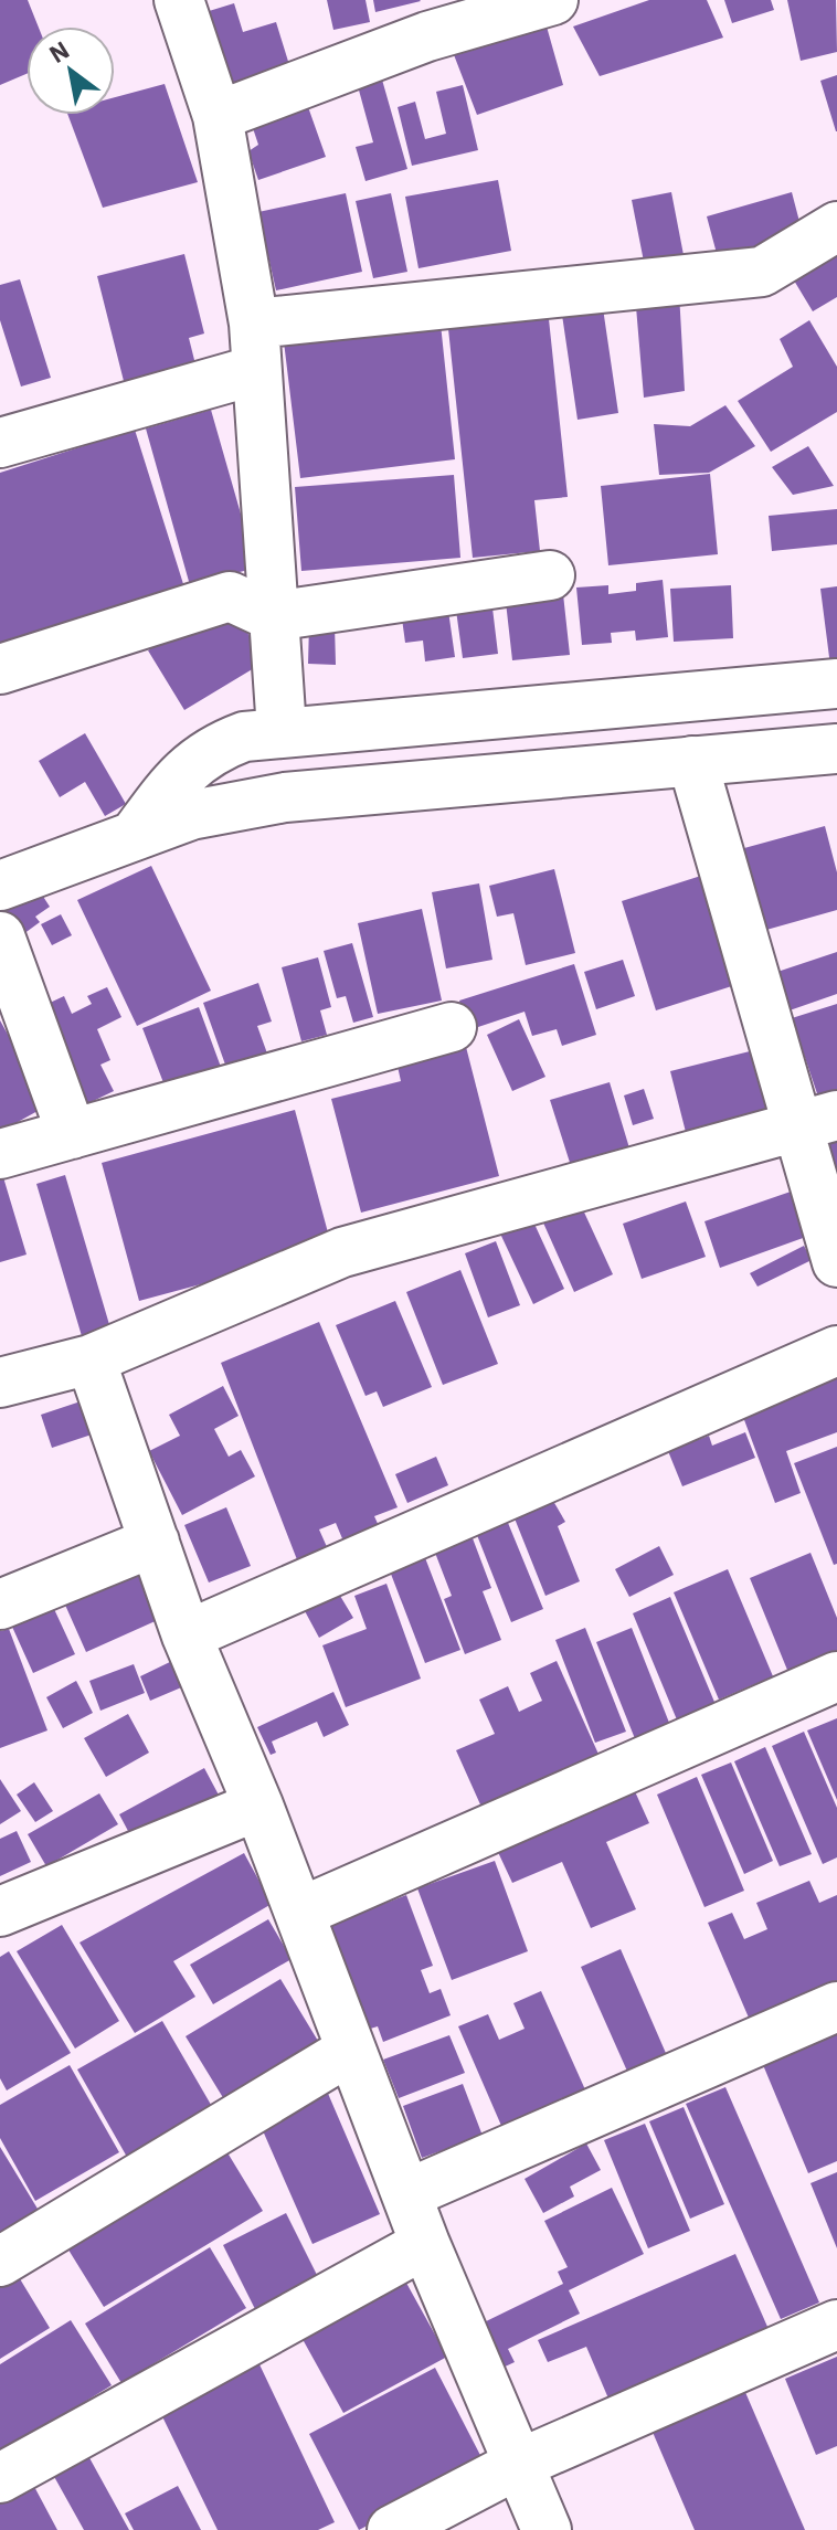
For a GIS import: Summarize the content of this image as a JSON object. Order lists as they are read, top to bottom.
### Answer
{
  "north": "top left"
}
